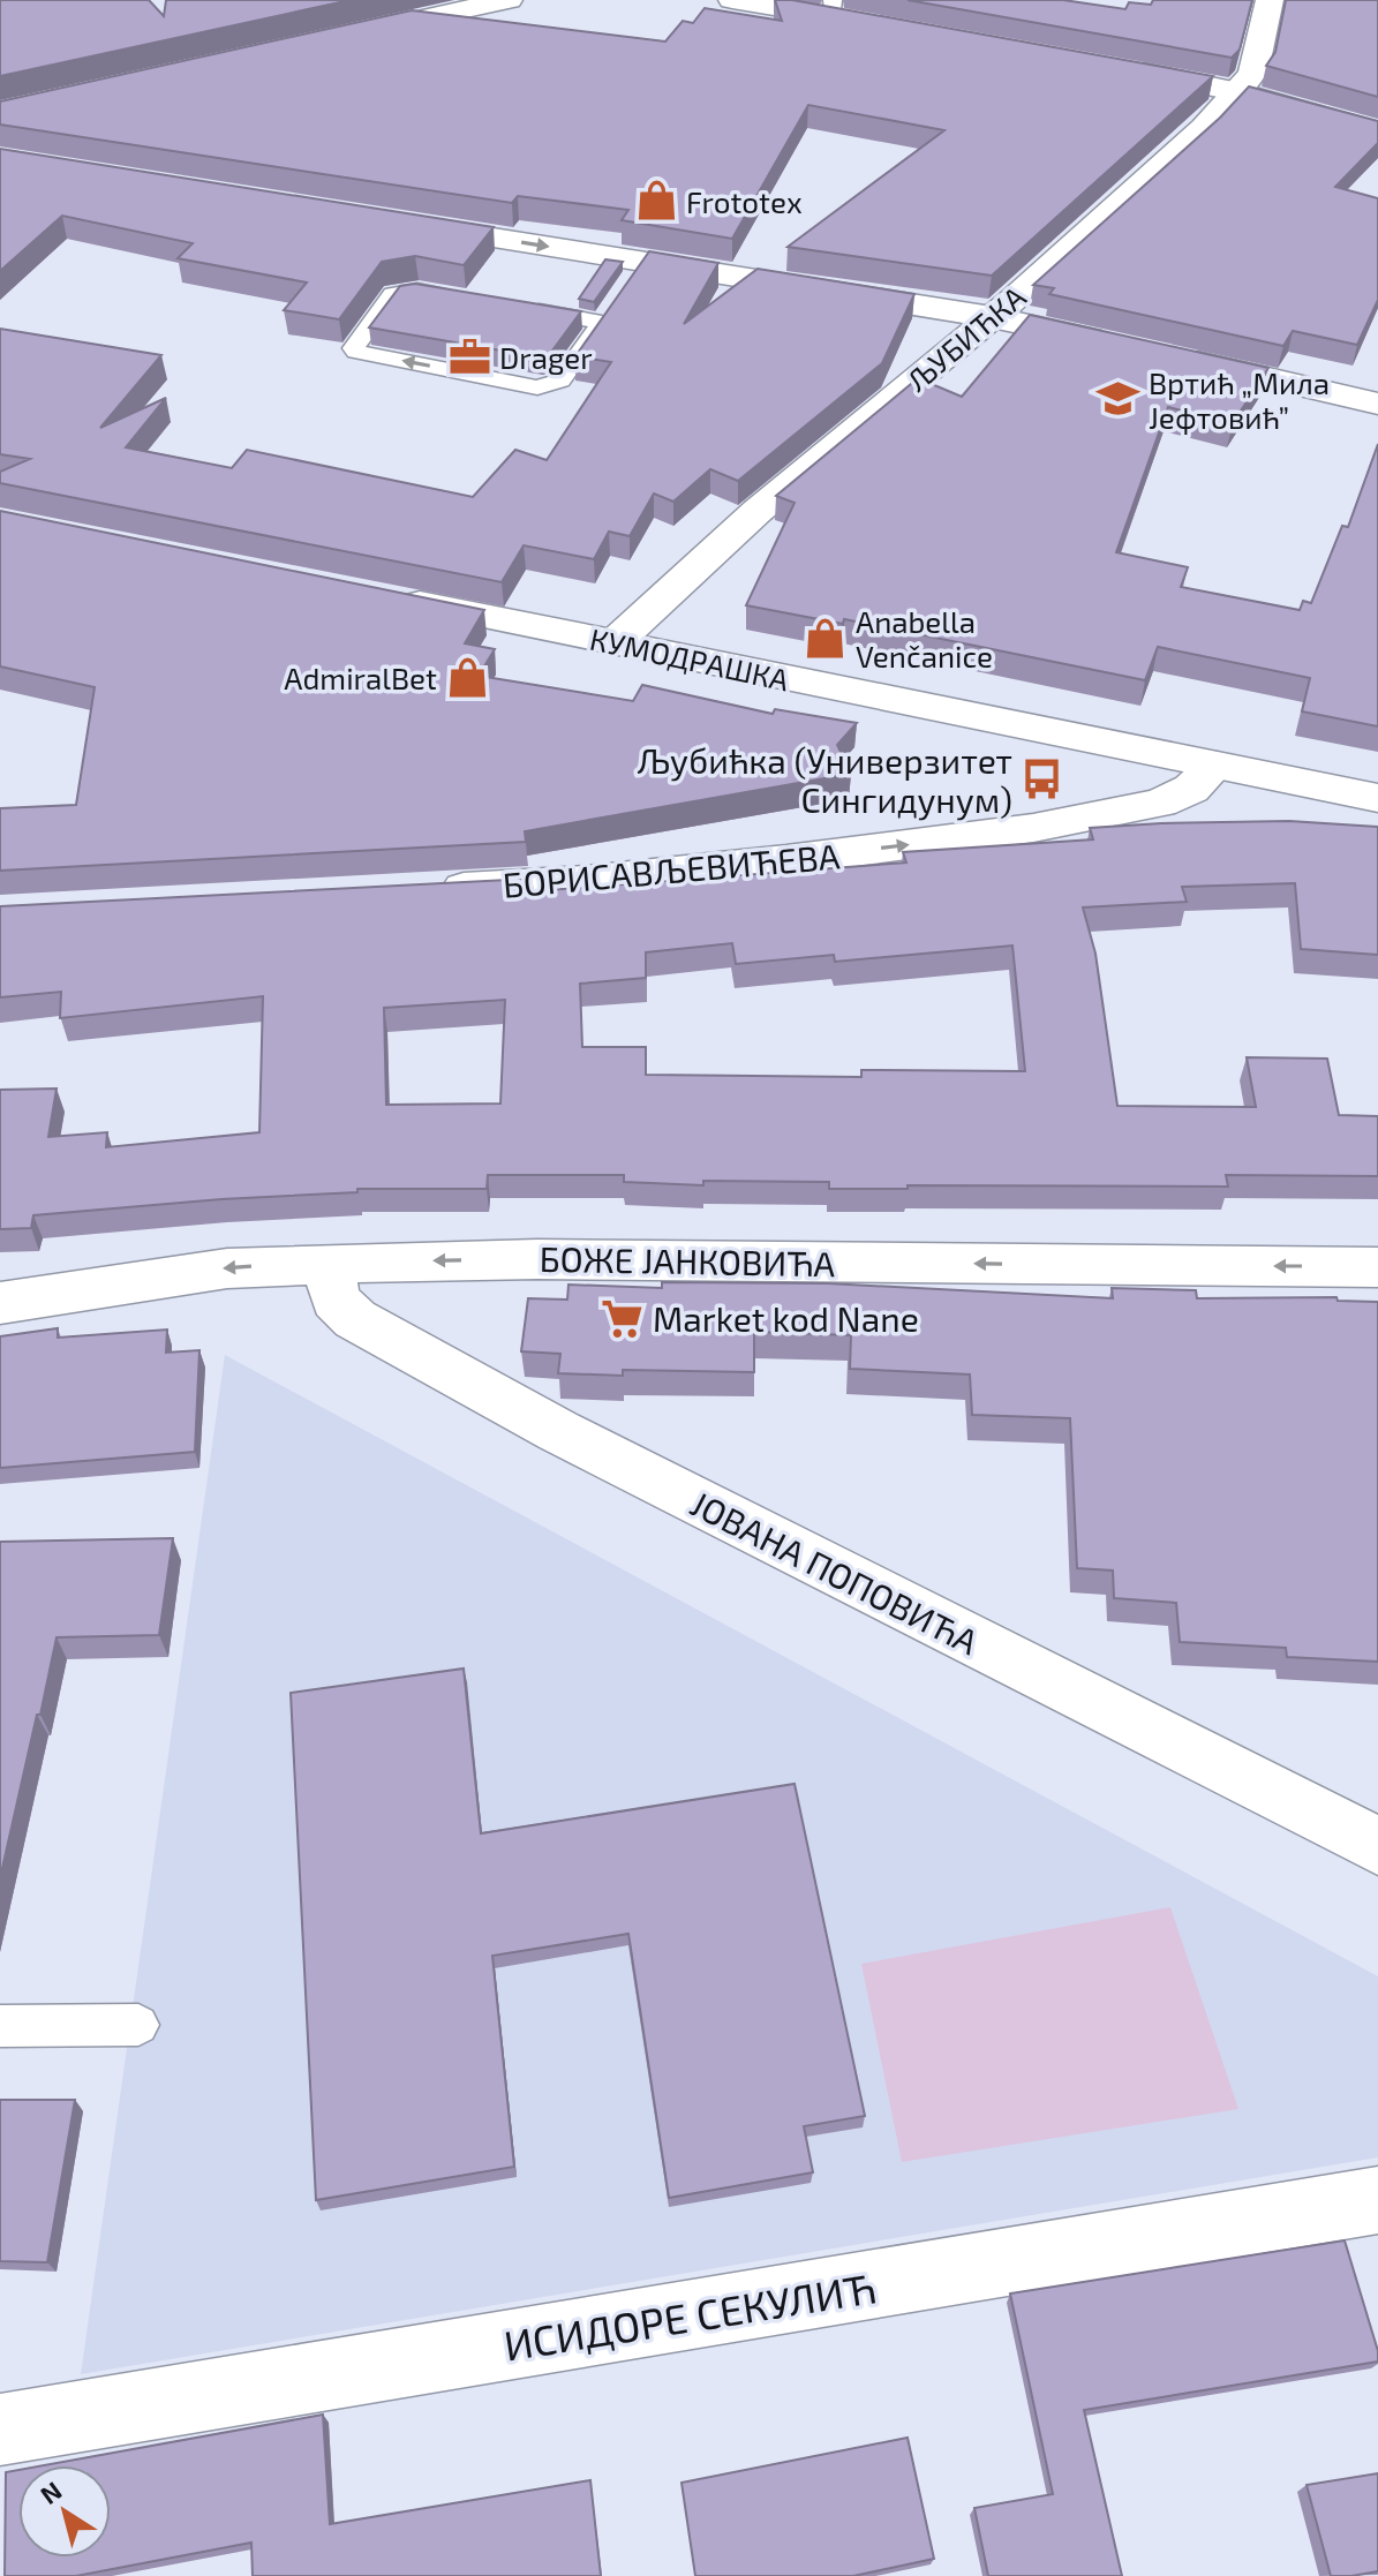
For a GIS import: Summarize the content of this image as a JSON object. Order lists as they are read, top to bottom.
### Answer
{
  "streets": {
    "street": [
      "ЉУБИЋКА",
      "КУМОДРАШКА",
      "БОРИСАВЉЕВИЋЕВА",
      "БОЖЕ ЈАНКОВИЋА",
      "ЈОВАНА ПОПОВИЋА",
      "ИСИДОРЕ СЕКУЛИЋ"
    ]
  },
  "crossings": [
    ["ЉУБИЋКА", "КУМОДРАШКА"],
    ["КУМОДРАШКА", "БОРИСАВЉЕВИЋЕВА"],
    ["БОЖЕ ЈАНКОВИЋА", "ЈОВАНА ПОПОВИЋА"]
  ],
  "one_way": ["БОРИСАВЉЕВИЋЕВА", "БОЖЕ ЈАНКОВИЋА"],
  "places": {
    "shop": ["Frototex", "Anabella Venčanice", "AdmiralBet"],
    "office": ["Drager"],
    "school or university": ["Вртић „Мила Јефтовић”"],
    "bus stop": ["Љубићка (Универзитет Сингидунум)"],
    "supermarket": ["Market kod Nane"]
  },
  "north": "top left"
}
